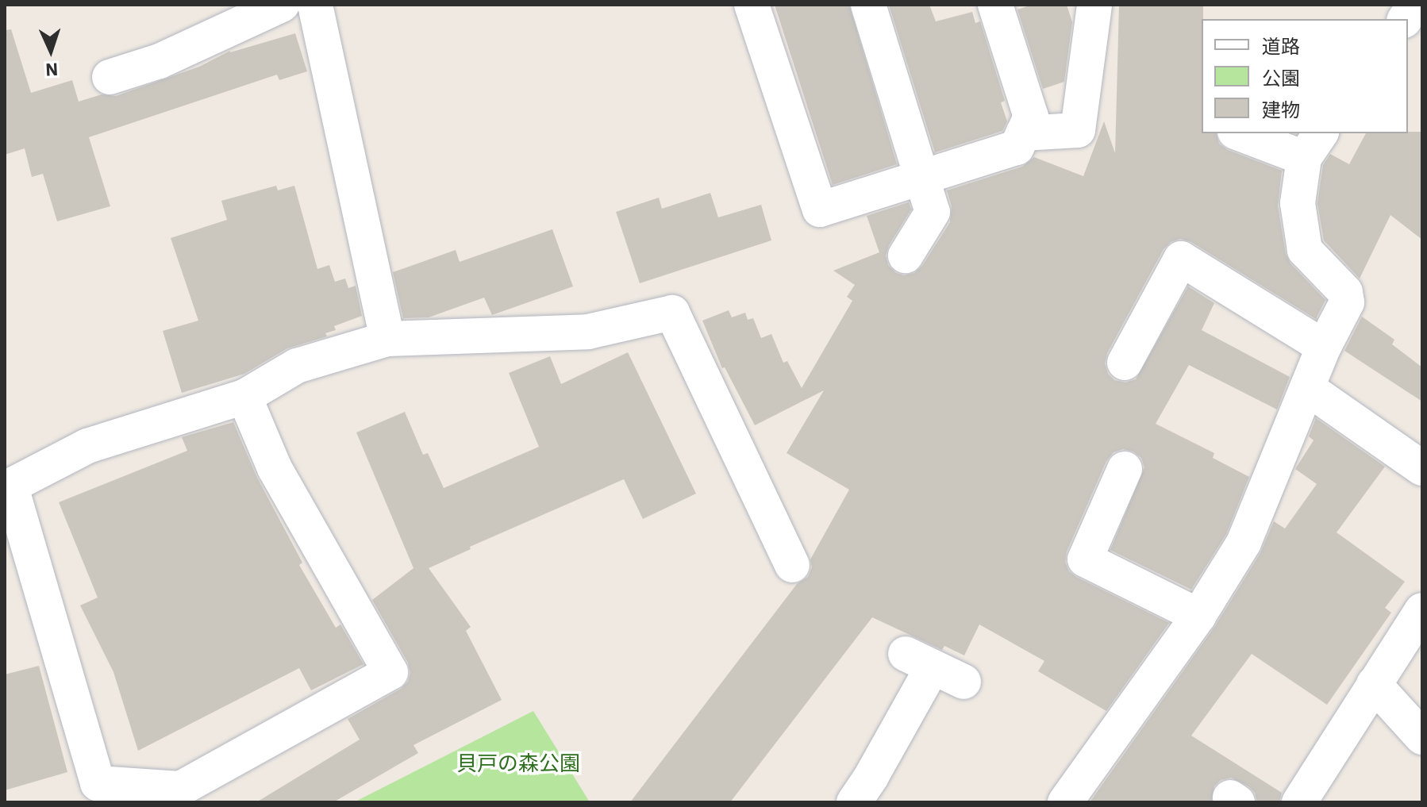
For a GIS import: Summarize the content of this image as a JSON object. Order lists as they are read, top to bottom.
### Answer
{
  "parks": ["貝戸の森公園"],
  "legend": ["道路", "公園", "建物"],
  "north": "bottom"
}
